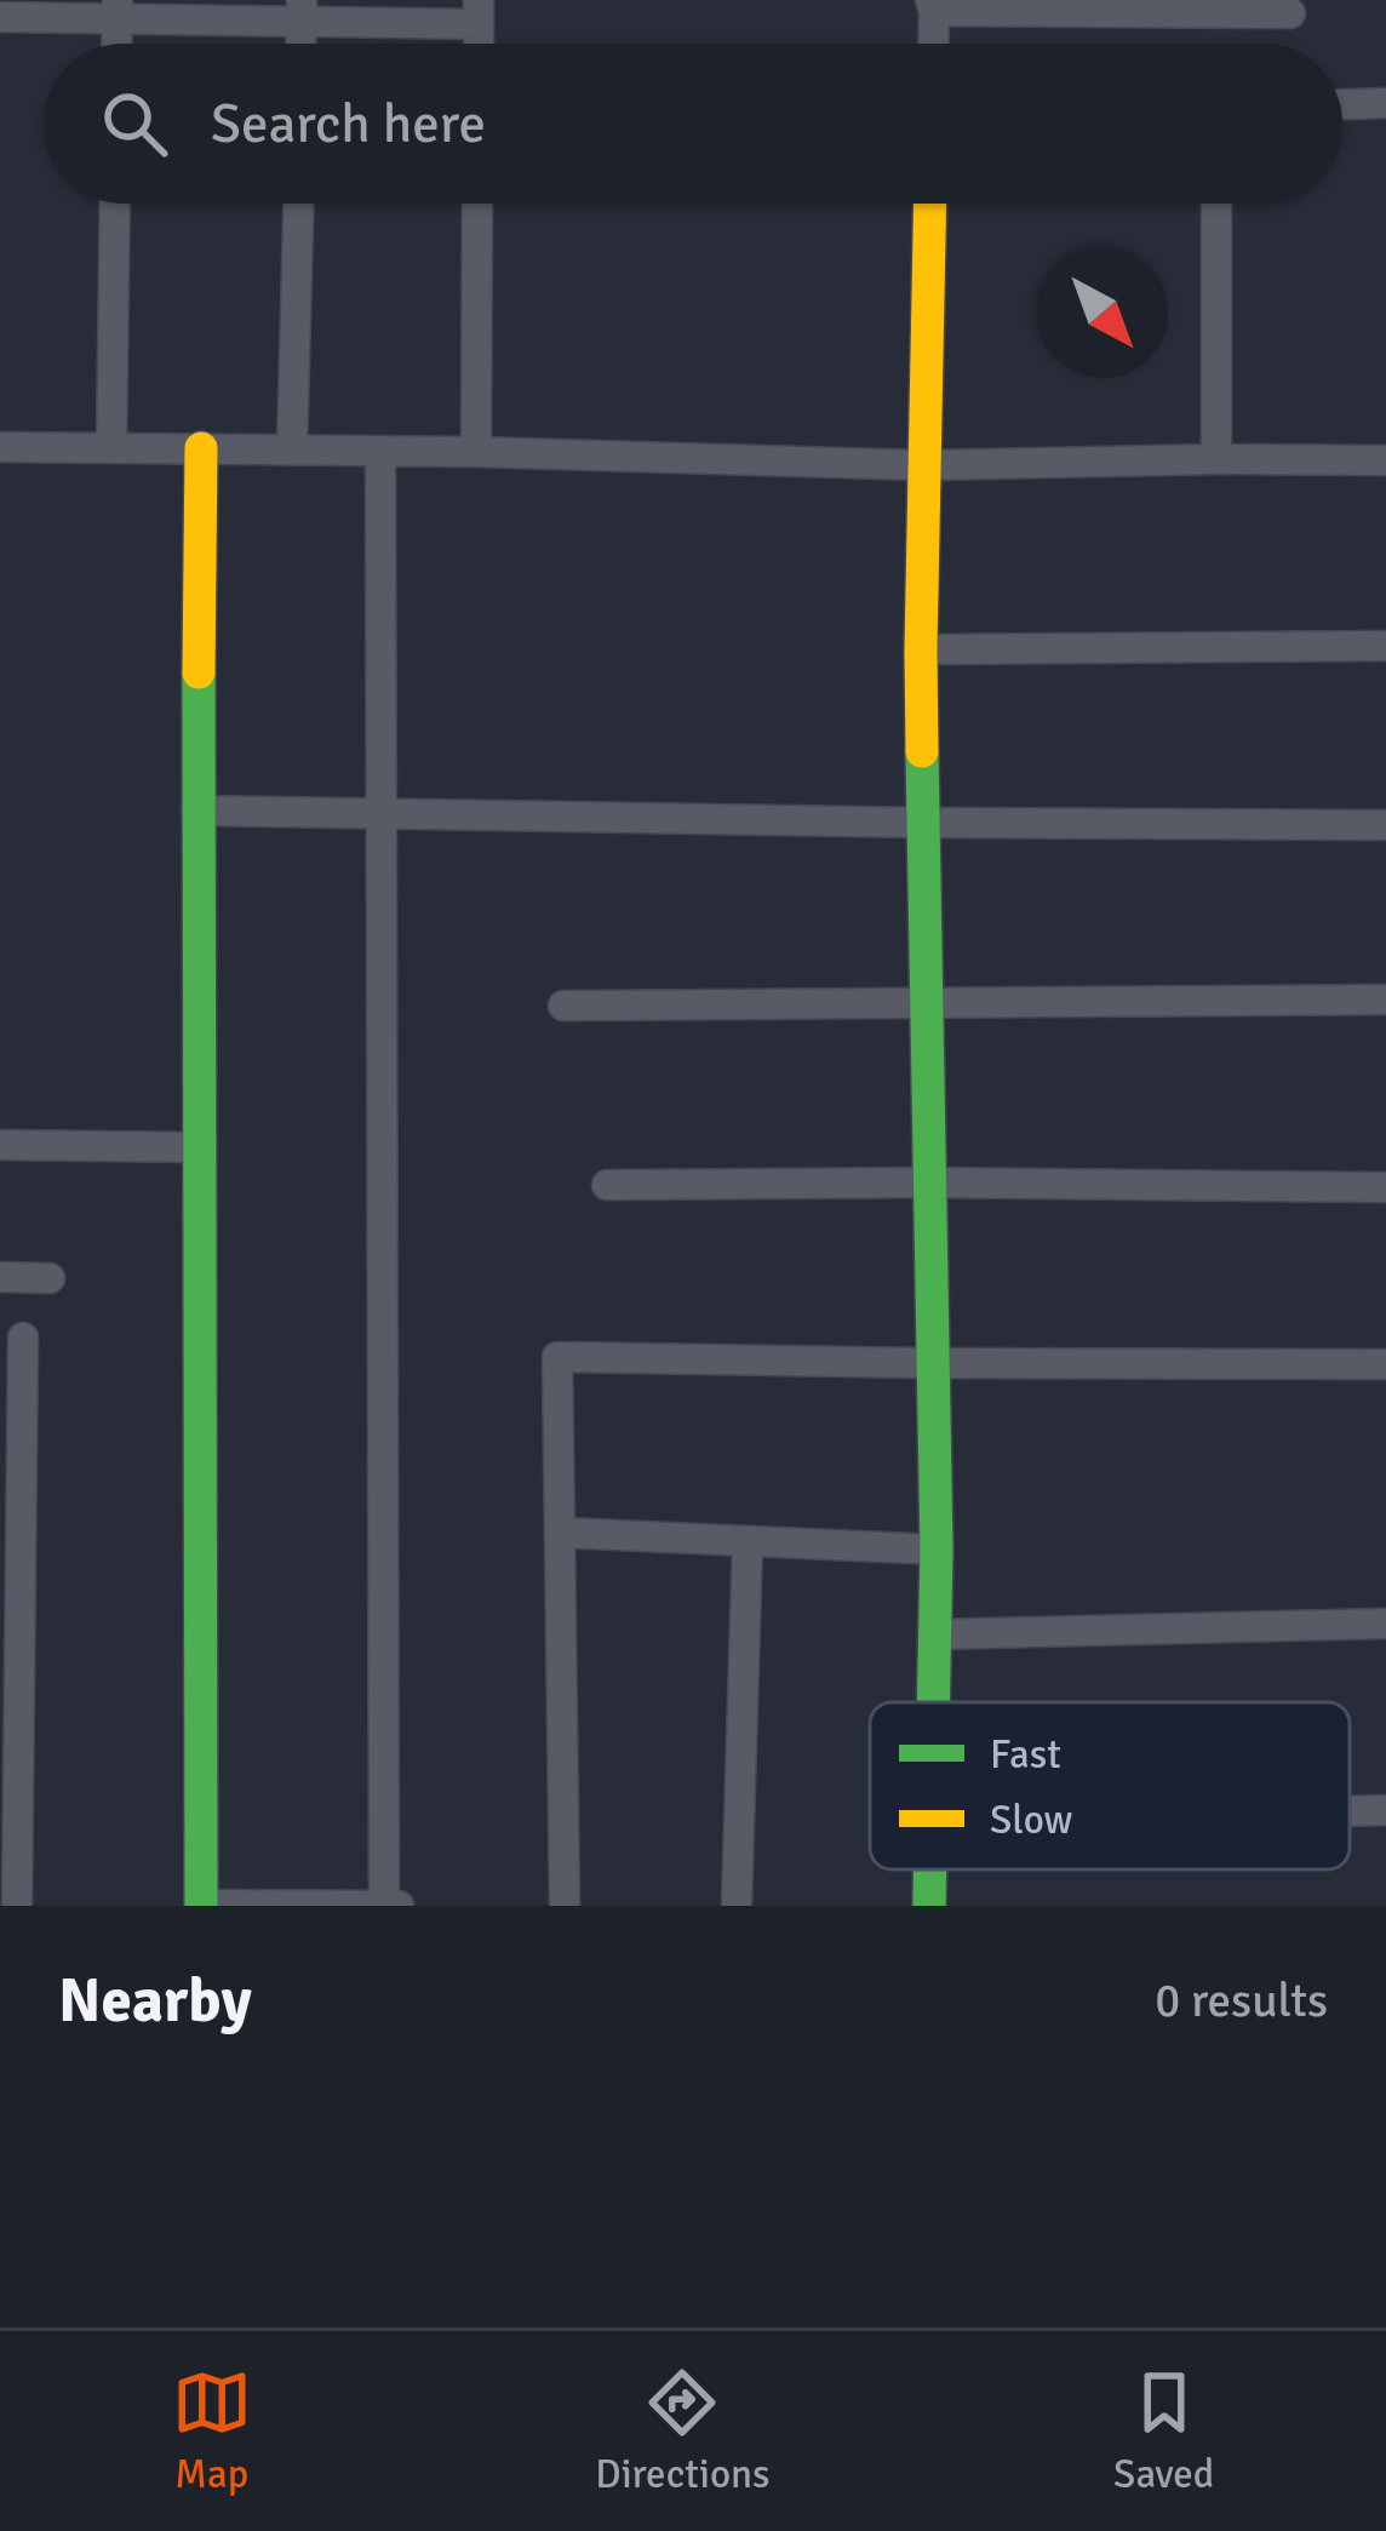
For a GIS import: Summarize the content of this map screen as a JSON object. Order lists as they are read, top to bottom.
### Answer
{
  "legend": ["Fast", "Slow"],
  "north": "bottom right",
  "page": {
    "search": "Search here",
    "heading": ["Nearby", "0 results"],
    "nav": ["Map", "Directions", "Saved"]
  }
}
